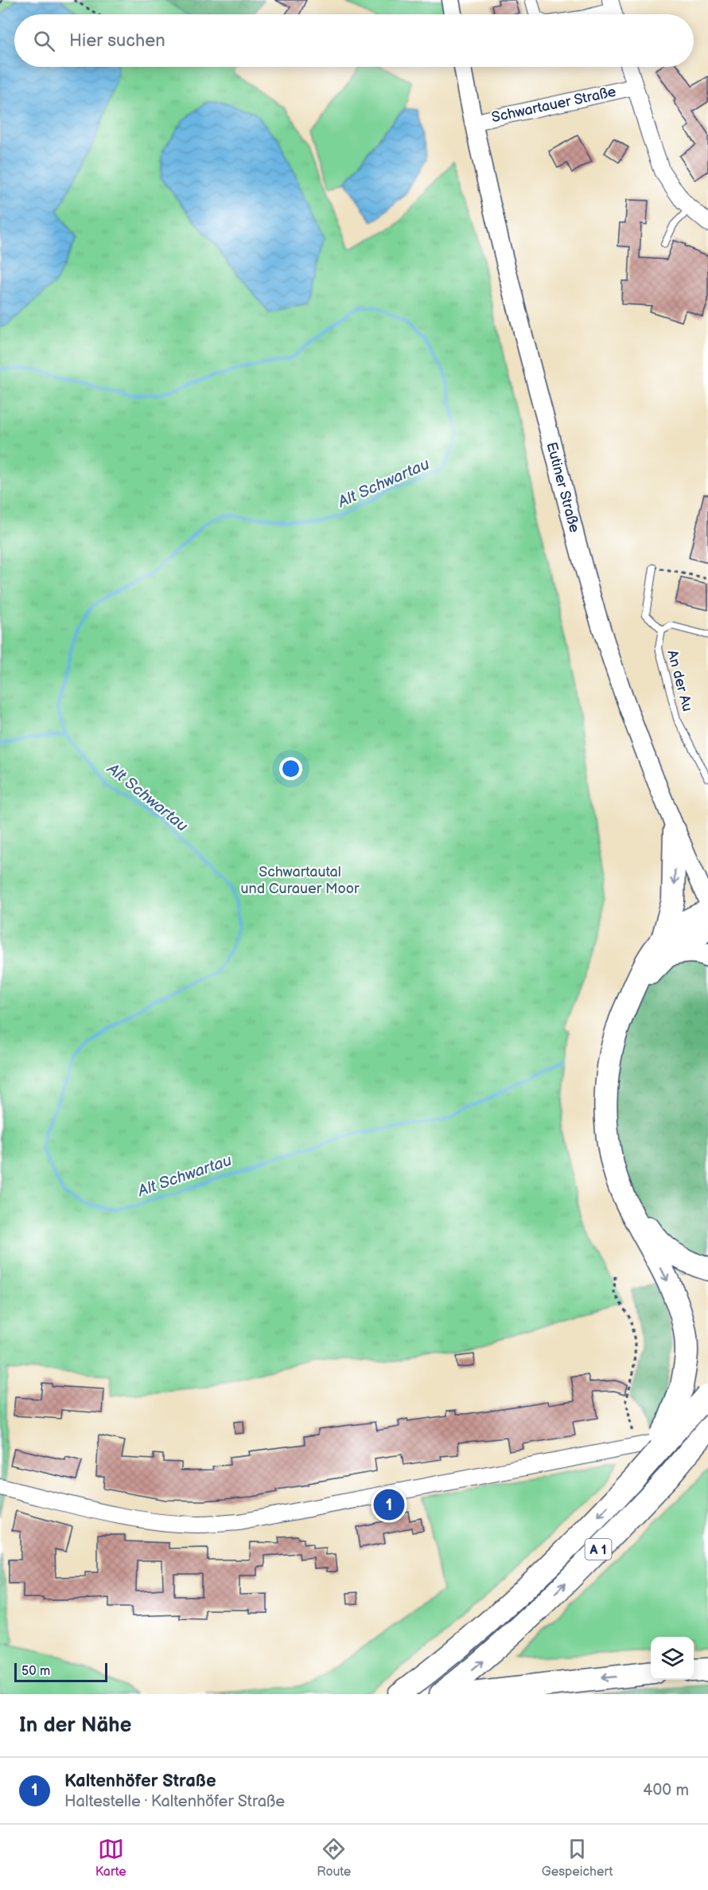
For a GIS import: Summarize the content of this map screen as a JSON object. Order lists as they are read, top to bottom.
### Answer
{
  "streets": {
    "highway": ["A 1"],
    "main road": ["Eutiner Straße"],
    "street": ["Schwartauer Straße"],
    "lane": ["An der Au"]
  },
  "crossings": [
    ["Schwartauer Straße", "Eutiner Straße"]
  ],
  "water": ["Alt Schwartau"],
  "parks": ["Schwartautal und Curauer Moor"],
  "scale_bar": "50 m",
  "page": {
    "search": "Hier suchen",
    "pins": "1",
    "scale": "50 m",
    "heading": "In der Nähe",
    "list": [
      {
        "mark": "1",
        "name": "Kaltenhöfer Straße",
        "note": "Haltestelle · Kaltenhöfer Straße",
        "value": "400 m"
      }
    ],
    "nav": ["Karte", "Route", "Gespeichert"]
  }
}
